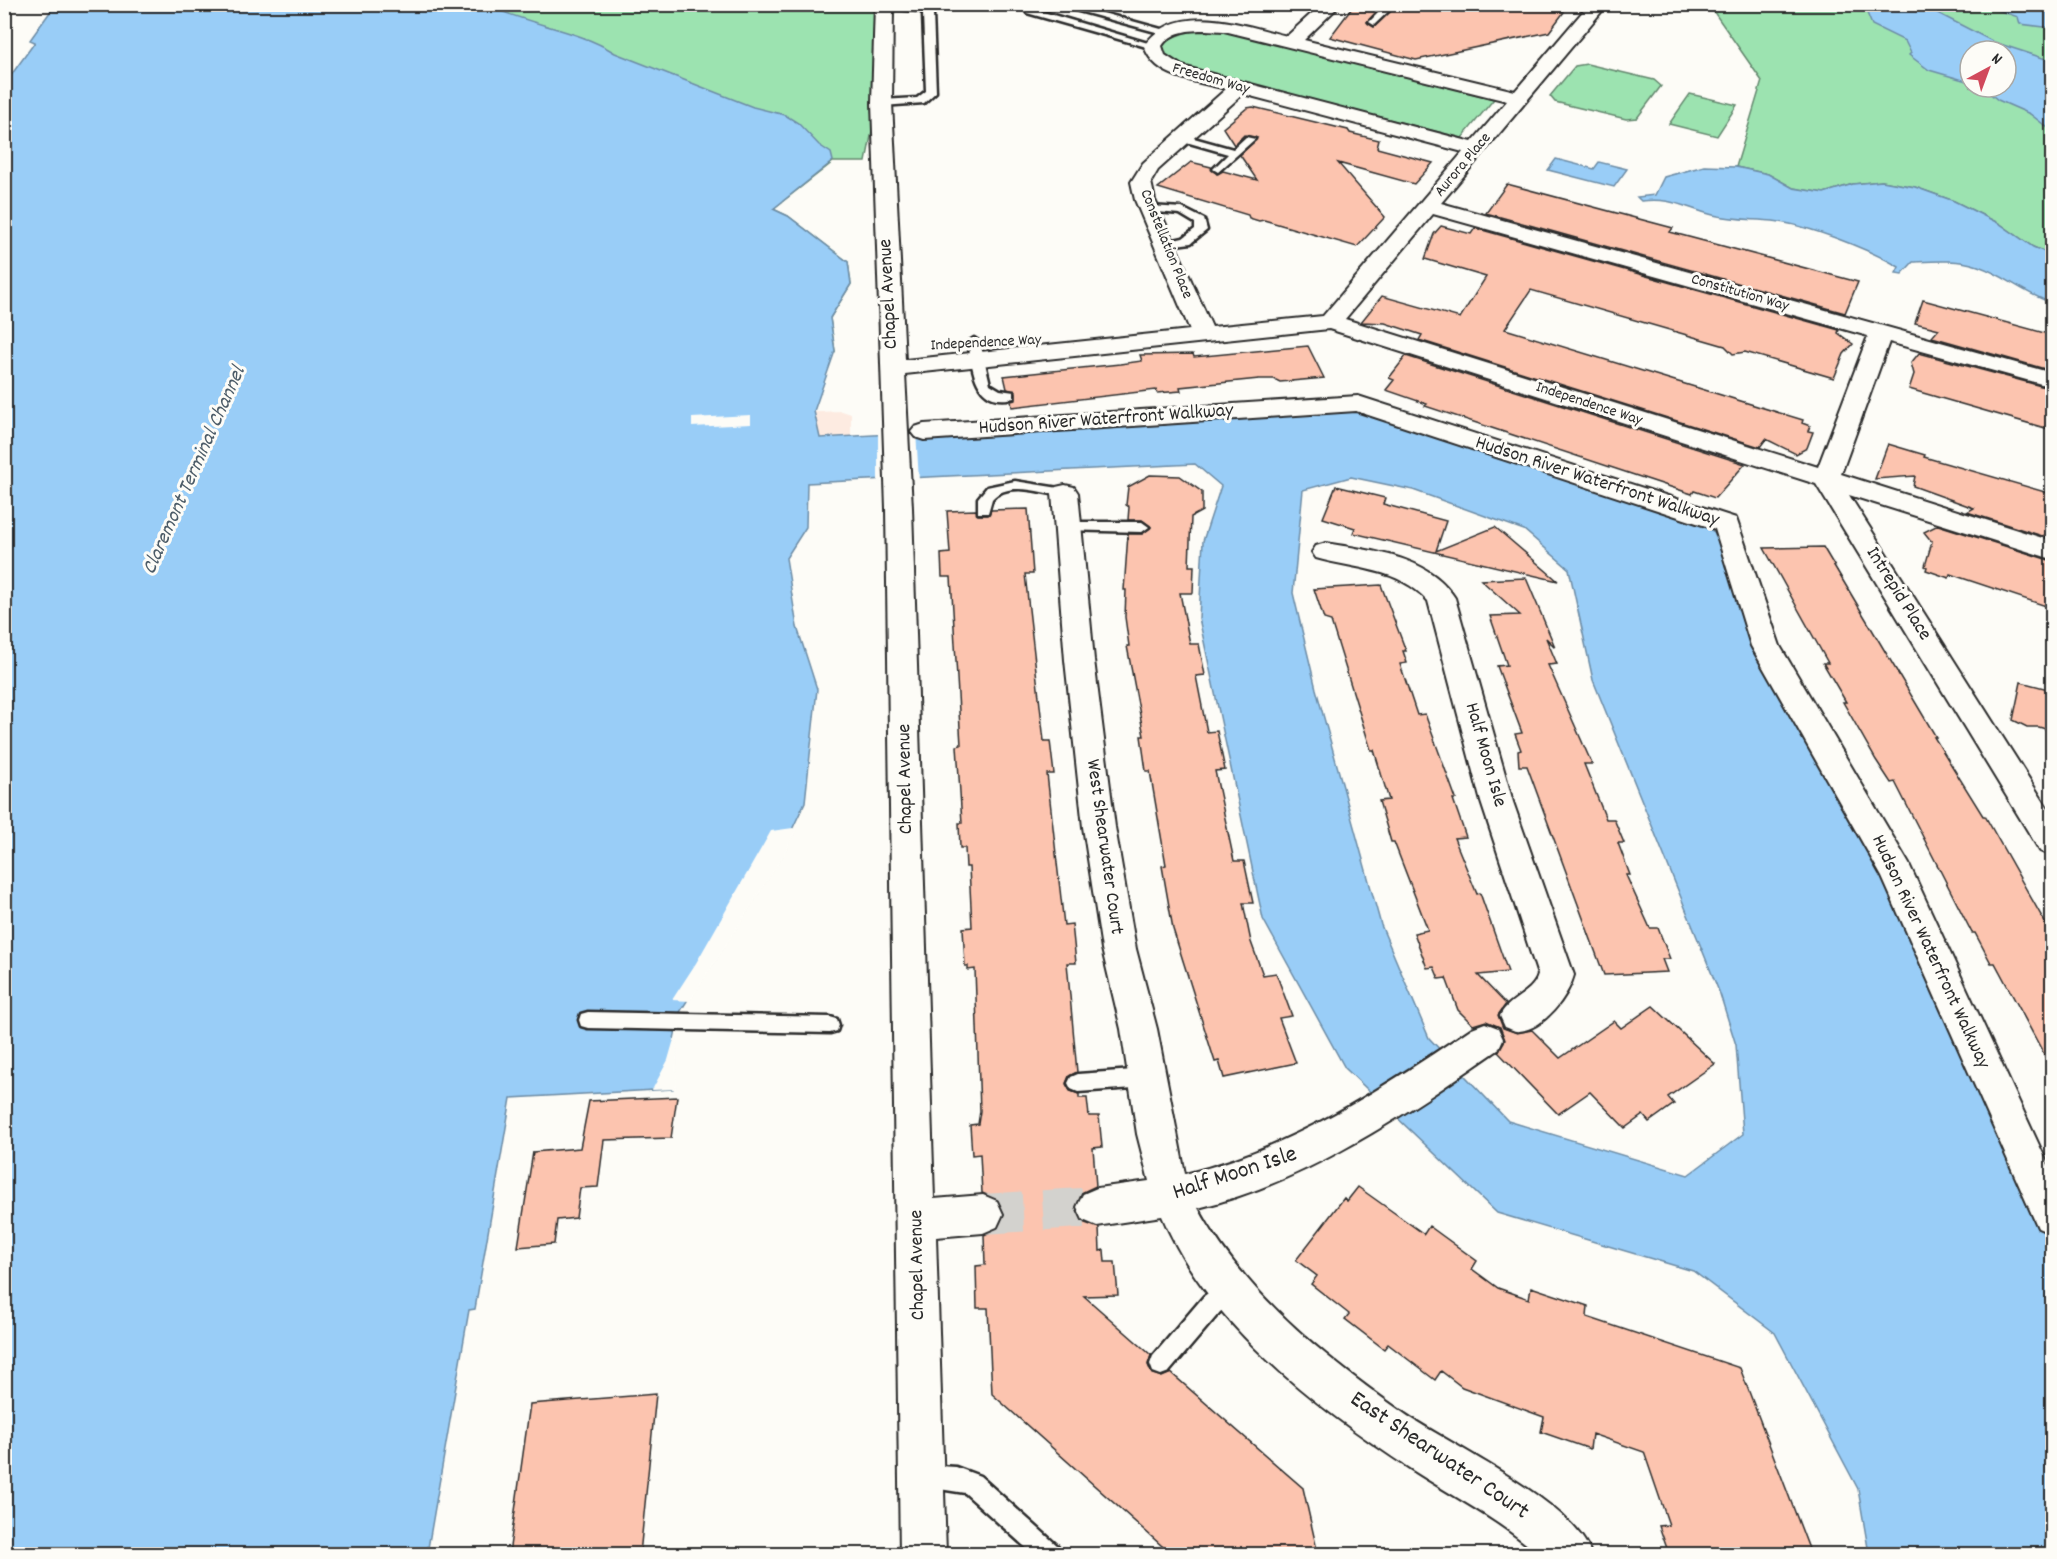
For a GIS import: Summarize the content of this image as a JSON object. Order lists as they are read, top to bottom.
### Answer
{
  "streets": {
    "street": [
      "Freedom Way",
      "Aurora Place",
      "Constellation Place",
      "Constitution Way",
      "Chapel Avenue",
      "Independence Way",
      "Hudson River Waterfront Walkway",
      "Intrepid Place",
      "Half Moon Isle",
      "West Shearwater Court",
      "East Shearwater Court"
    ]
  },
  "crossings": [
    ["Freedom Way", "Aurora Place"],
    ["Freedom Way", "Constellation Place"],
    ["Aurora Place", "Constitution Way"],
    ["Aurora Place", "Independence Way"],
    ["Constellation Place", "Independence Way"],
    ["Chapel Avenue", "Independence Way"],
    ["Chapel Avenue", "Hudson River Waterfront Walkway"],
    ["Independence Way", "Intrepid Place"],
    ["Half Moon Isle", "West Shearwater Court"],
    ["Half Moon Isle", "East Shearwater Court"],
    ["West Shearwater Court", "East Shearwater Court"]
  ],
  "water": ["Claremont Terminal Channel"],
  "north": "top right"
}
